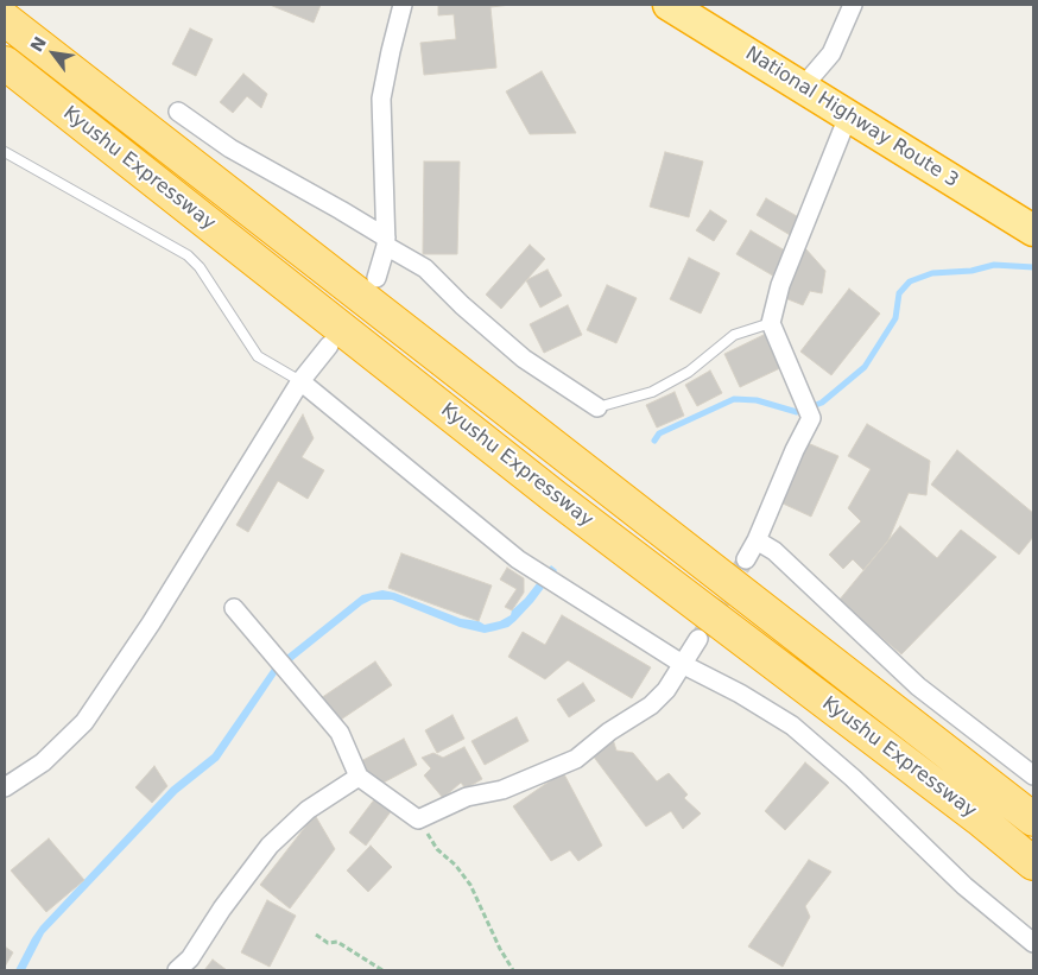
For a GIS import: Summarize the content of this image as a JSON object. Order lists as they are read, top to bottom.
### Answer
{
  "streets": {
    "highway": ["National Highway Route 3", "Kyushu Expressway"]
  },
  "north": "top left"
}
